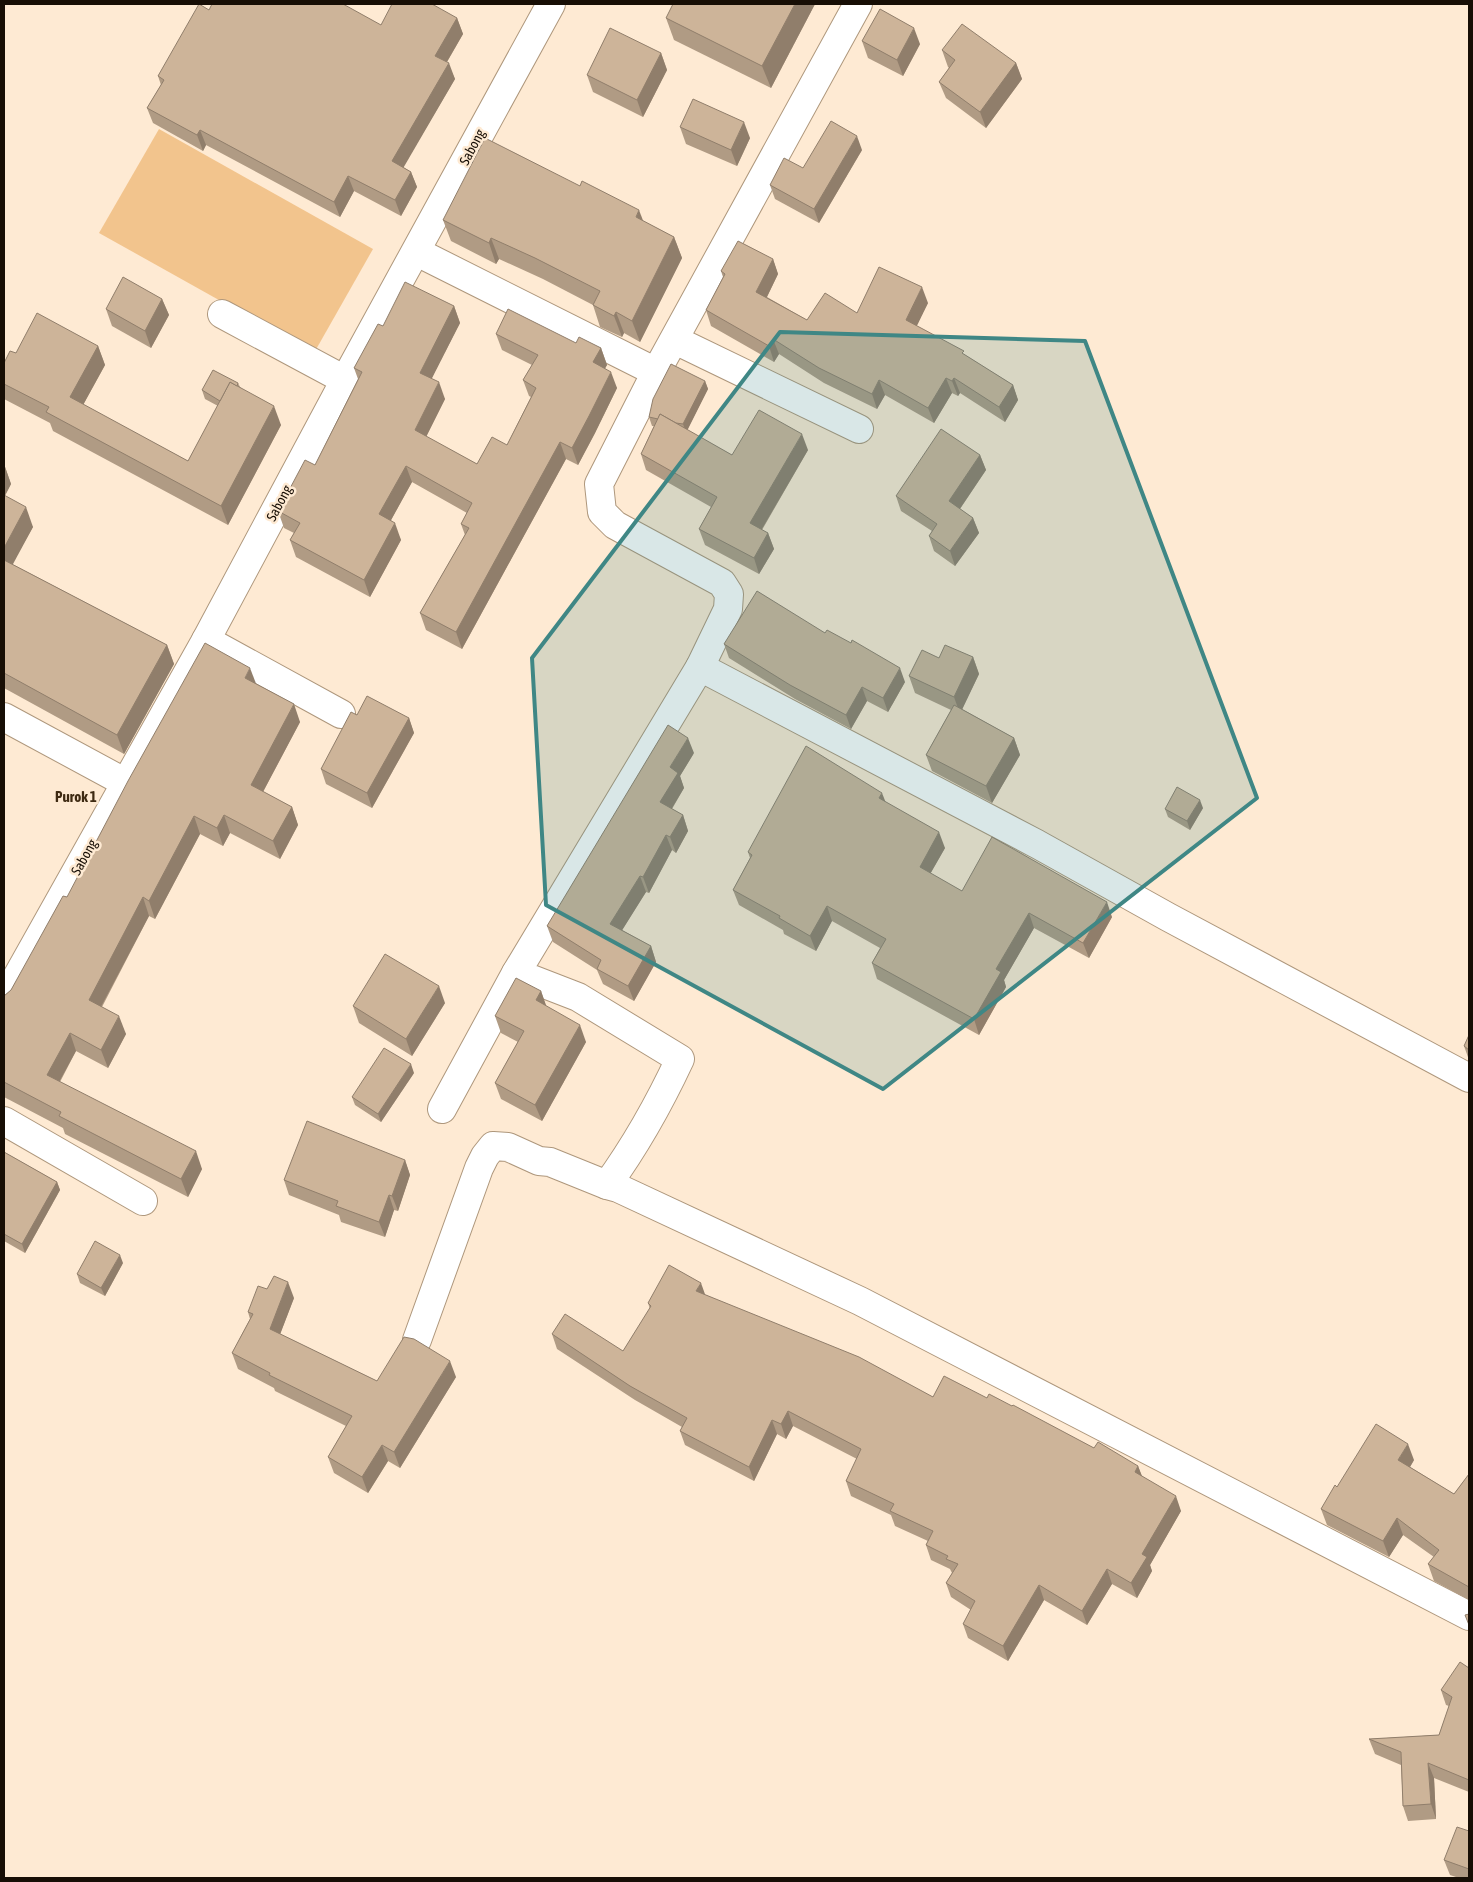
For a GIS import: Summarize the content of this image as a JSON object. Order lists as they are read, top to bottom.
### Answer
{
  "streets": {
    "street": ["Sabong"]
  },
  "districts": ["Purok 1"]
}
